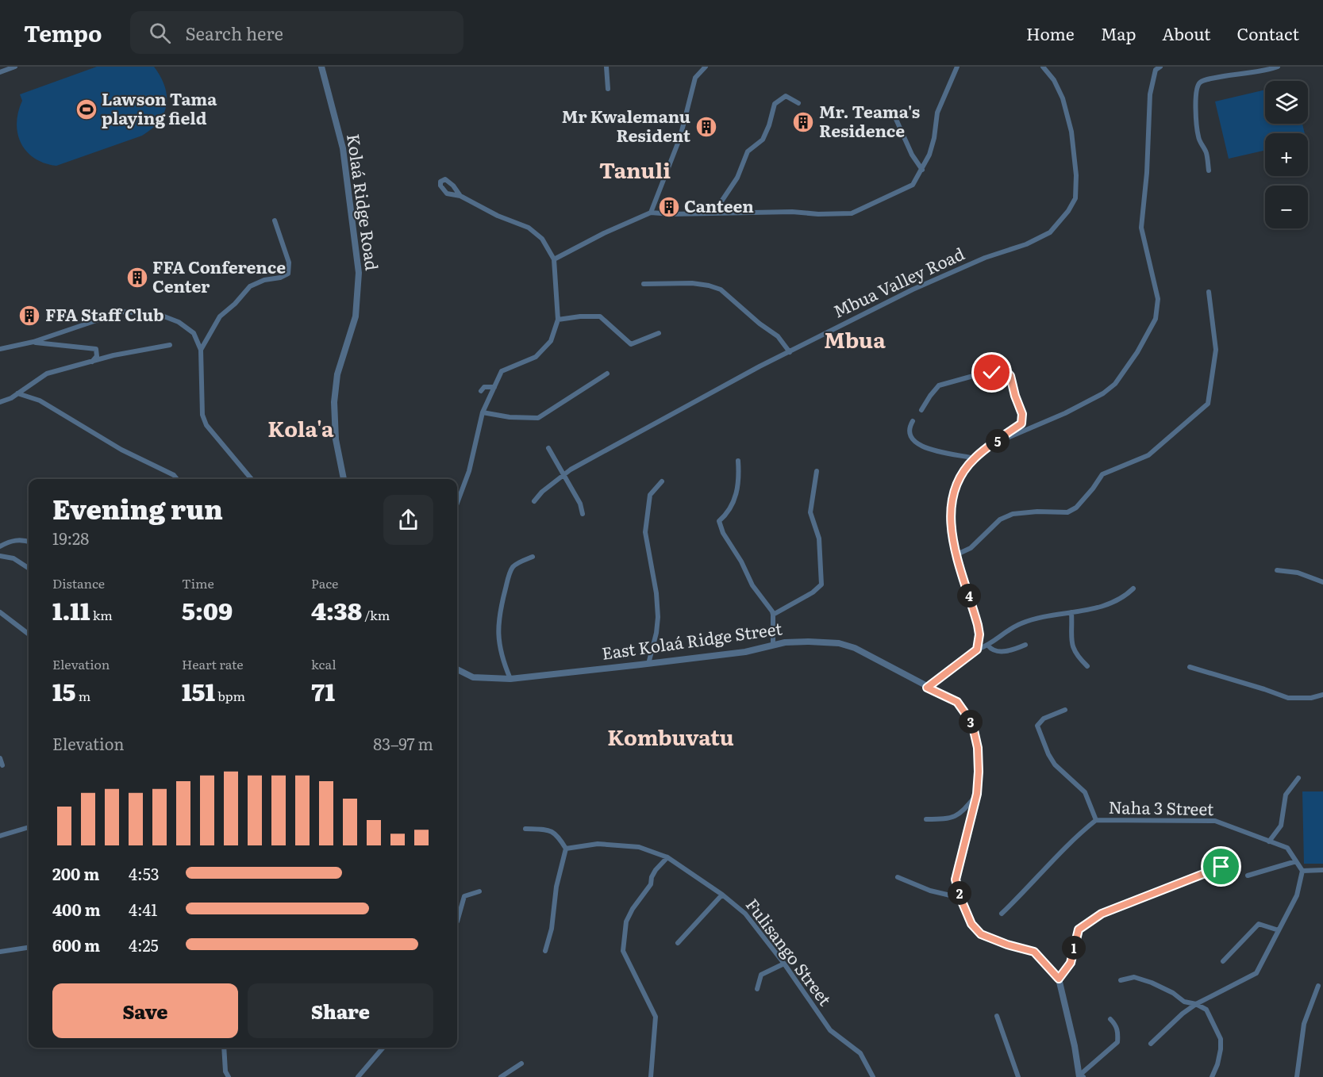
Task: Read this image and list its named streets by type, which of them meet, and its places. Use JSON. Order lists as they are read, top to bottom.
{
  "streets": {
    "street": [
      "Kolaá Ridge Road",
      "Mbua Valley Road",
      "East Kolaá Ridge Street",
      "Naha 3 Street",
      "Fulisango Street"
    ]
  },
  "districts": [
    "Tanuli",
    "Mbua",
    "Kola'a",
    "Kombuvatu"
  ],
  "places": {
    "sports": ["Lawson Tama playing field"],
    "building": [
      "Mr. Teama's Residence",
      "Mr Kwalemanu Resident",
      "Canteen",
      "FFA Conference Center",
      "FFA Staff Club"
    ]
  },
  "page": {
    "header": "Tempo",
    "search": "Search here",
    "nav": [
      "Home",
      "Map",
      "About",
      "Contact"
    ],
    "map_buttons": ["+", "−"],
    "pins": [
      "5",
      "4",
      "3",
      "2",
      "1"
    ],
    "heading": ["Evening run", "19:28"],
    "stats": [
      ["Distance", "1.11 km"],
      ["Time", "5:09"],
      ["Pace", "4:38 /km"],
      ["Elevation", "15 m"],
      ["Heart rate", "151 bpm"],
      ["kcal", "71"]
    ],
    "chart": ["Elevation", "83–97 m"],
    "list": [
      {
        "name": "200 m",
        "note": "4:53"
      },
      {
        "name": "400 m",
        "note": "4:41"
      },
      {
        "name": "600 m",
        "note": "4:25"
      }
    ],
    "buttons": ["Save", "Share"]
  }
}
